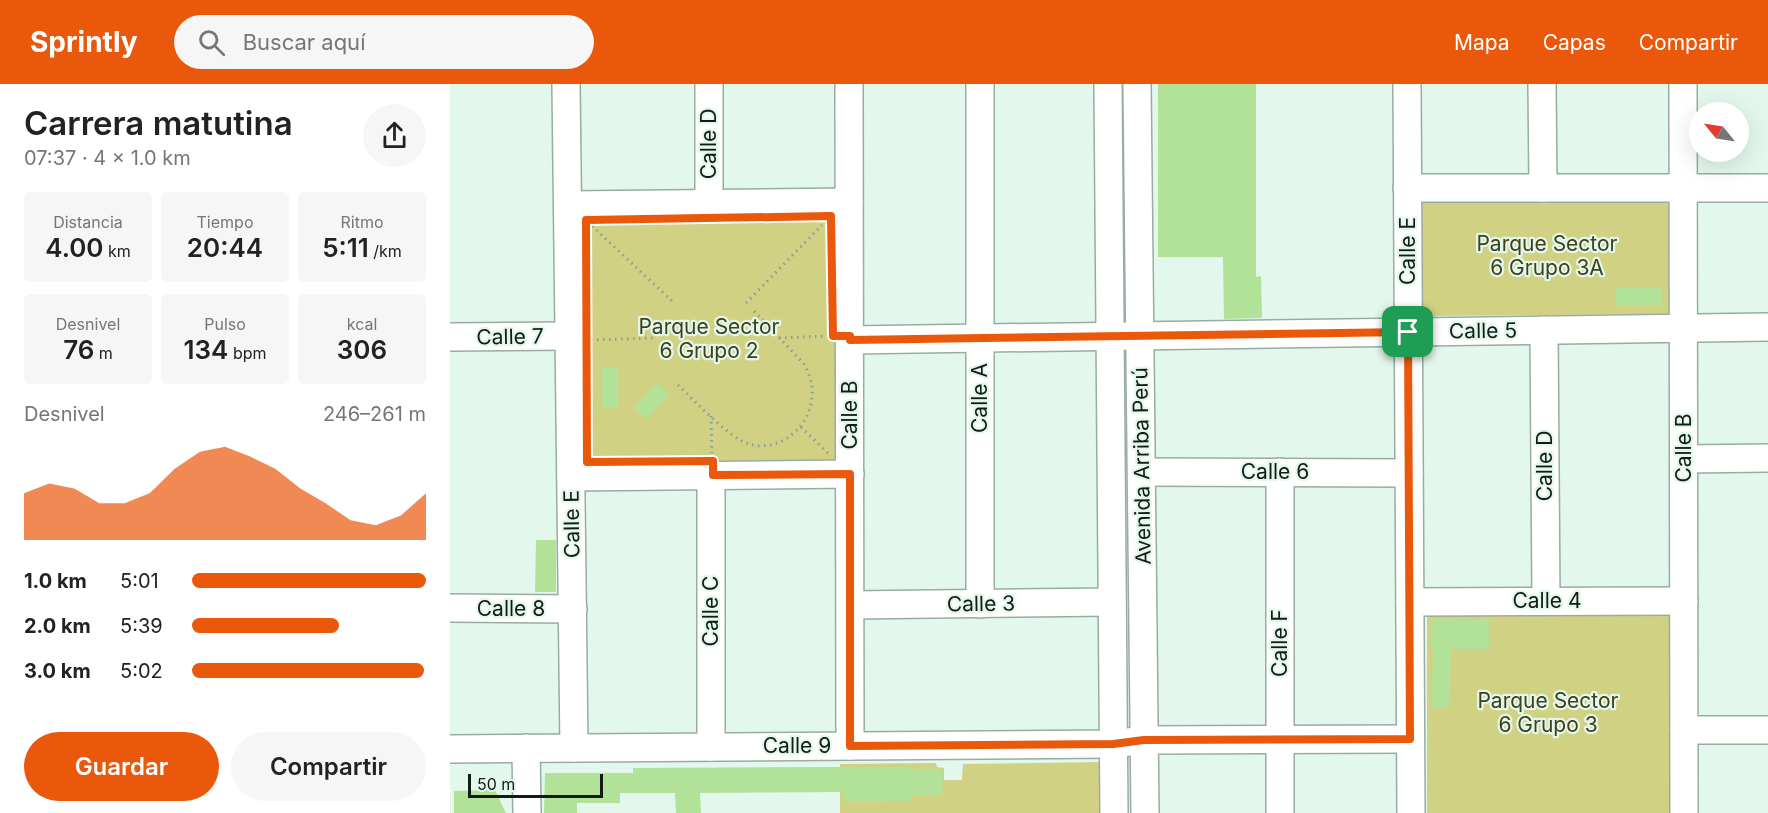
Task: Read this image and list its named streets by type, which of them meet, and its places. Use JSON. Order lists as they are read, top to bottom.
{
  "streets": {
    "street": [
      "Calle D",
      "Calle E",
      "Calle 5",
      "Calle 7",
      "Calle A",
      "Calle B",
      "Avenida Arriba Perú",
      "Calle 6",
      "Calle 4",
      "Calle 3",
      "Calle 8",
      "Calle C",
      "Calle F",
      "Calle 9"
    ]
  },
  "crossings": [
    ["Calle D", "Calle 5"],
    ["Calle D", "Calle 4"],
    ["Calle E", "Calle 5"],
    ["Calle E", "Calle 7"],
    ["Calle E", "Calle 6"],
    ["Calle E", "Calle 4"],
    ["Calle E", "Calle 8"],
    ["Calle E", "Calle 9"],
    ["Calle 5", "Calle A"],
    ["Calle 5", "Calle B"],
    ["Calle 5", "Avenida Arriba Perú"],
    ["Calle A", "Calle 3"],
    ["Calle B", "Calle 4"],
    ["Calle B", "Calle 3"],
    ["Calle B", "Calle 9"],
    ["Avenida Arriba Perú", "Calle 6"],
    ["Avenida Arriba Perú", "Calle 3"],
    ["Avenida Arriba Perú", "Calle 9"],
    ["Calle 6", "Calle F"],
    ["Calle C", "Calle 9"]
  ],
  "parks": ["Parque Sector 6 Grupo 3A", "Parque Sector 6 Grupo 2", "Parque Sector 6 Grupo 3"],
  "scale_bar": "50 m",
  "north": "top left",
  "page": {
    "header": "Sprintly",
    "search": "Buscar aquí",
    "nav": ["Mapa", "Capas", "Compartir"],
    "heading": ["Carrera matutina", "07:37 · 4 × 1.0 km"],
    "stats": [
      ["Distancia", "4.00 km"],
      ["Tiempo", "20:44"],
      ["Ritmo", "5:11 /km"],
      ["Desnivel", "76 m"],
      ["Pulso", "134 bpm"],
      ["kcal", "306"]
    ],
    "chart": ["Desnivel", "246–261 m"],
    "list": [
      {
        "name": "1.0 km",
        "note": "5:01"
      },
      {
        "name": "2.0 km",
        "note": "5:39"
      },
      {
        "name": "3.0 km",
        "note": "5:02"
      }
    ],
    "buttons": ["Guardar", "Compartir"],
    "scale": "50 m"
  }
}
